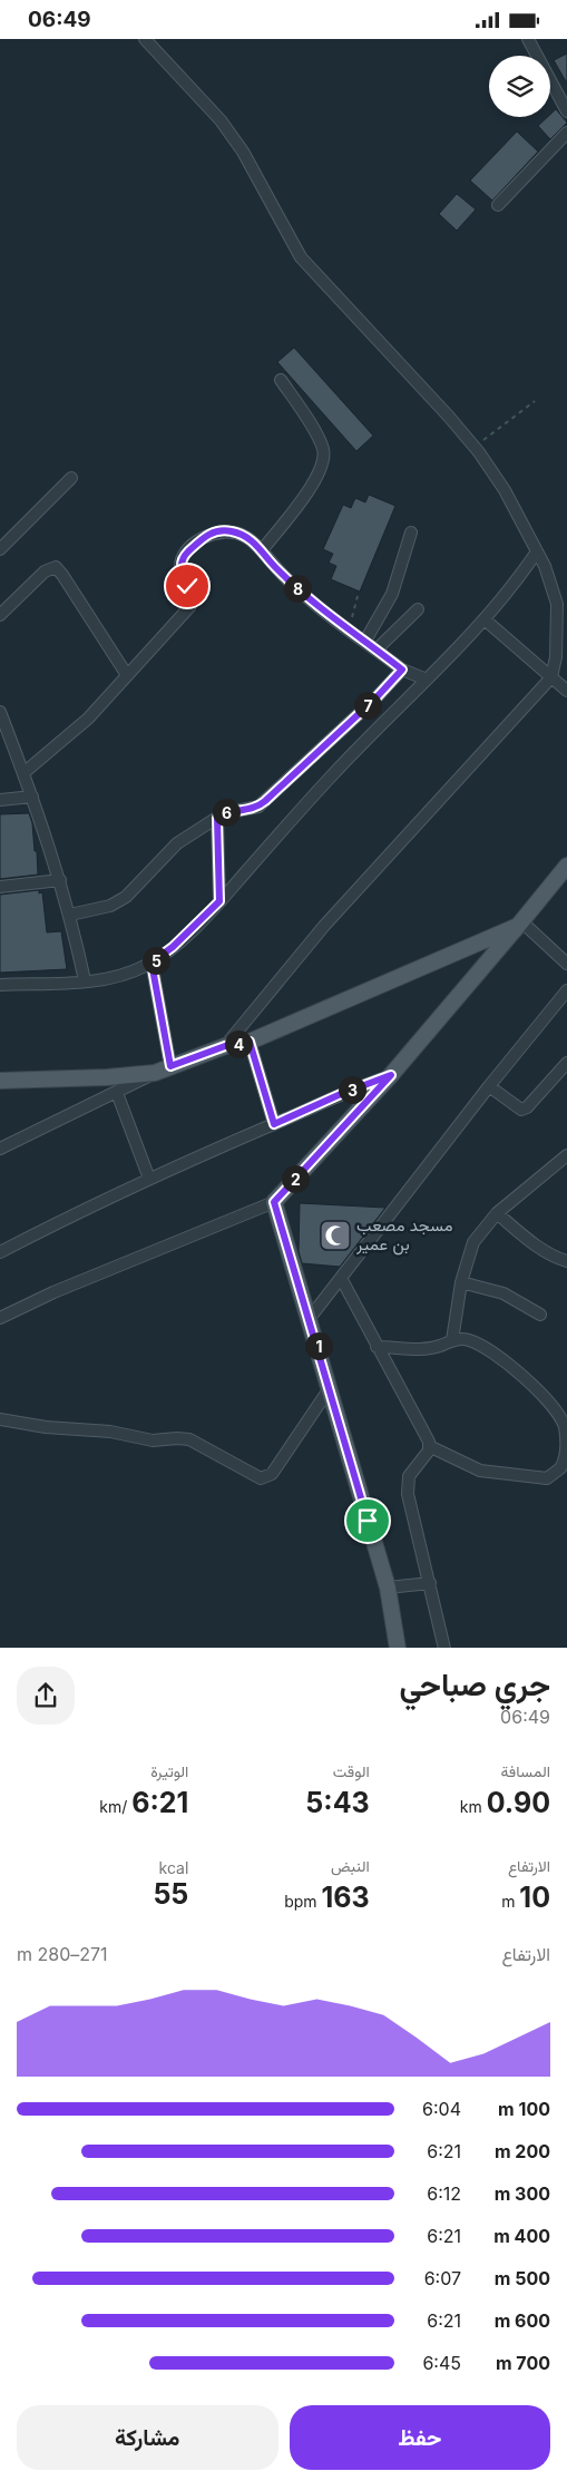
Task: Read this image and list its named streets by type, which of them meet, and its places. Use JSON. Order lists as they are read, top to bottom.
{
  "places": {
    "mosque": ["مسجد مصعب بن عمير"]
  },
  "page": {
    "status": "06:49",
    "pins": [
      "8",
      "7",
      "6",
      "5",
      "4",
      "3",
      "2",
      "1"
    ],
    "heading": ["جري صباحي", "06:49"],
    "stats": [
      ["المسافة", "0.90 km"],
      ["الوقت", "5:43"],
      ["الوتيرة", "6:21 /km"],
      ["الارتفاع", "10 m"],
      ["النبض", "163 bpm"],
      ["kcal", "55"]
    ],
    "chart": ["الارتفاع", "271–280 m"],
    "list": [
      {
        "name": "100 m",
        "note": "6:04"
      },
      {
        "name": "200 m",
        "note": "6:21"
      },
      {
        "name": "300 m",
        "note": "6:12"
      },
      {
        "name": "400 m",
        "note": "6:21"
      },
      {
        "name": "500 m",
        "note": "6:07"
      },
      {
        "name": "600 m",
        "note": "6:21"
      },
      {
        "name": "700 m",
        "note": "6:45"
      }
    ],
    "buttons": ["حفظ", "مشاركة"]
  }
}
